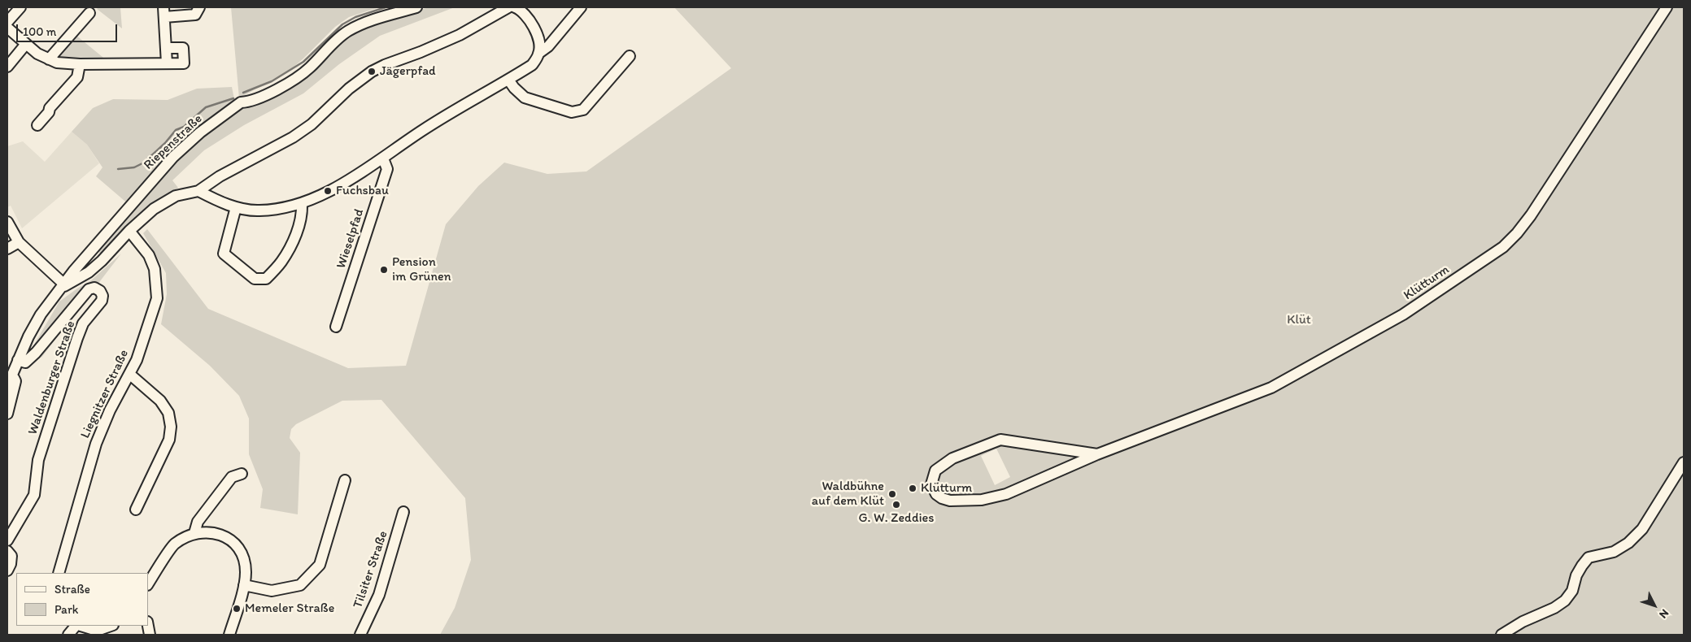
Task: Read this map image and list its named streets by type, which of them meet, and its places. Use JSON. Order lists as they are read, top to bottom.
{
  "streets": {
    "street": [
      "Riepenstraße",
      "Wieselpfad",
      "Klütturm",
      "Waldenburger Straße",
      "Liegnitzer Straße",
      "Tilsiter Straße"
    ]
  },
  "crossings": [
    ["Riepenstraße", "Waldenburger Straße"]
  ],
  "parks": ["Klüt"],
  "places": [
    "Jägerpfad",
    "Fuchsbau",
    "Pension im Grünen",
    "Klütturm",
    "Waldbühne auf dem Klüt",
    "G. W. Zeddies",
    "Memeler Straße"
  ],
  "legend": ["Straße", "Park"],
  "scale_bar": "100 m",
  "north": "bottom right"
}
